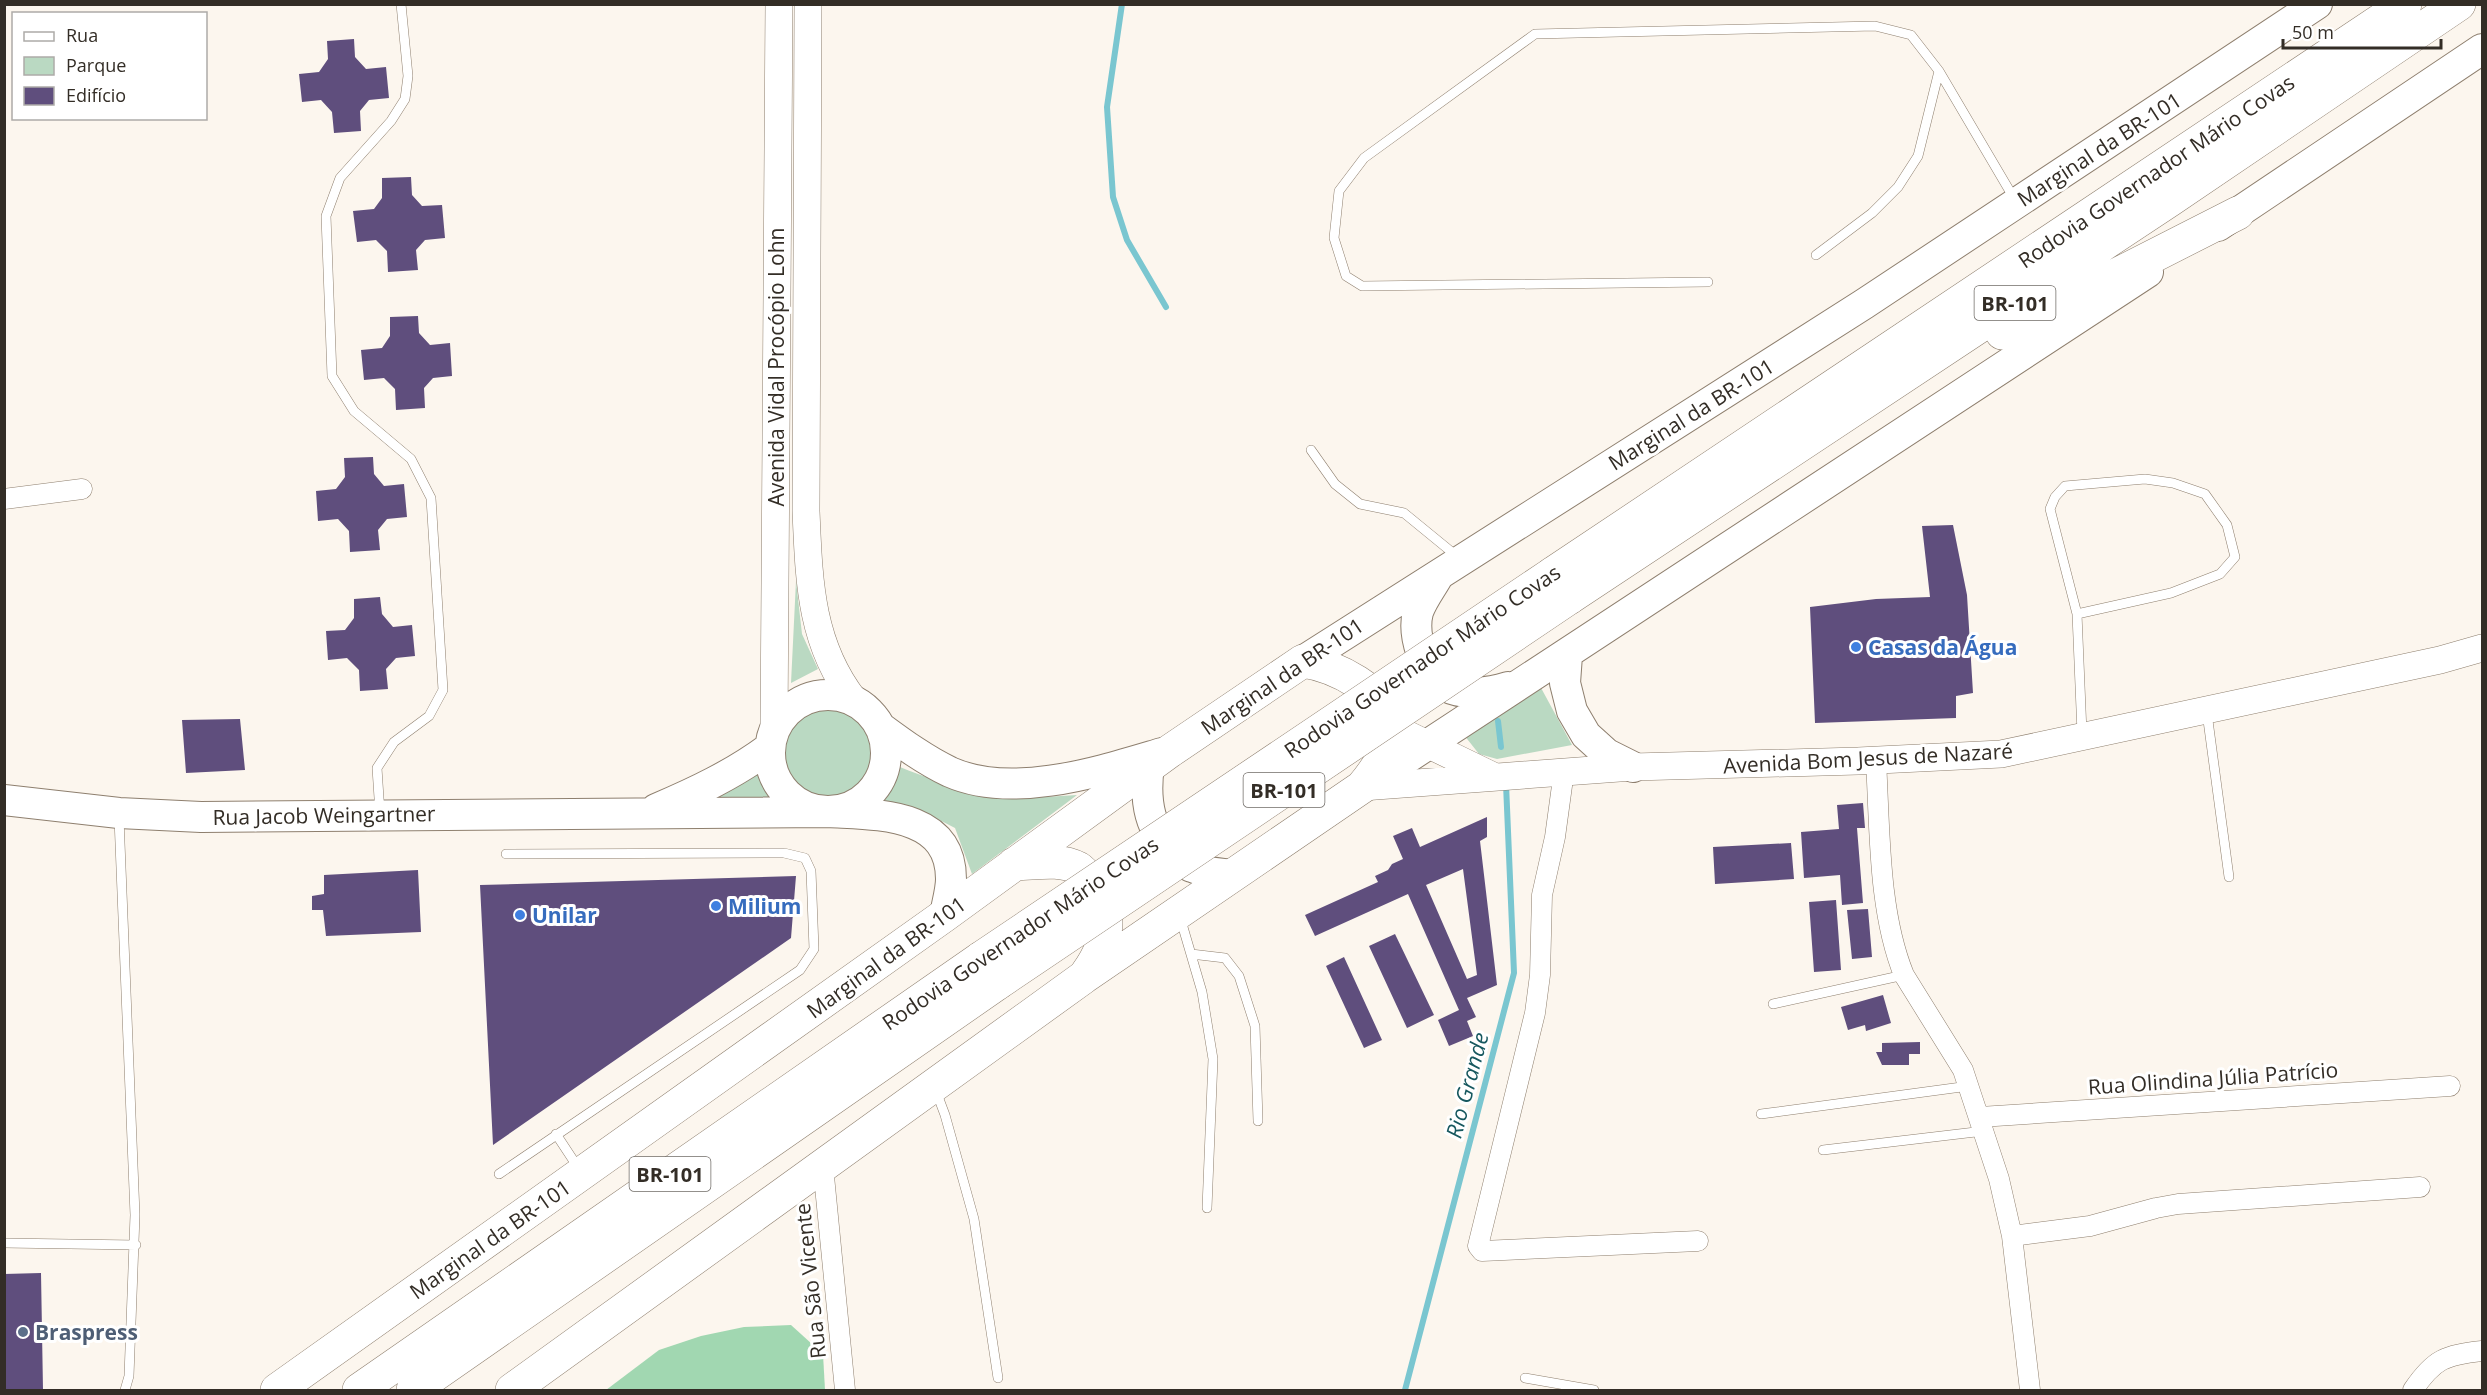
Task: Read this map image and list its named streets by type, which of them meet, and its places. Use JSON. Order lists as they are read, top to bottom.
{
  "streets": {
    "highway": ["Marginal da BR-101", "Rodovia Governador Mário Covas", "BR-101"],
    "main road": ["Rua Jacob Weingartner"],
    "street": [
      "Avenida Vidal Procópio Lohn",
      "Avenida Bom Jesus de Nazaré",
      "Rua Olindina Júlia Patrício",
      "Rua São Vicente"
    ]
  },
  "crossings": [
    ["Marginal da BR-101", "Rua Jacob Weingartner"],
    ["Avenida Vidal Procópio Lohn", "Rua Jacob Weingartner"]
  ],
  "water": ["Rio Grande"],
  "places": [
    "Casas da Água",
    "Milium",
    "Unilar",
    "Braspress"
  ],
  "legend": ["Rua", "Parque", "Edifício"],
  "scale_bar": "50 m"
}
